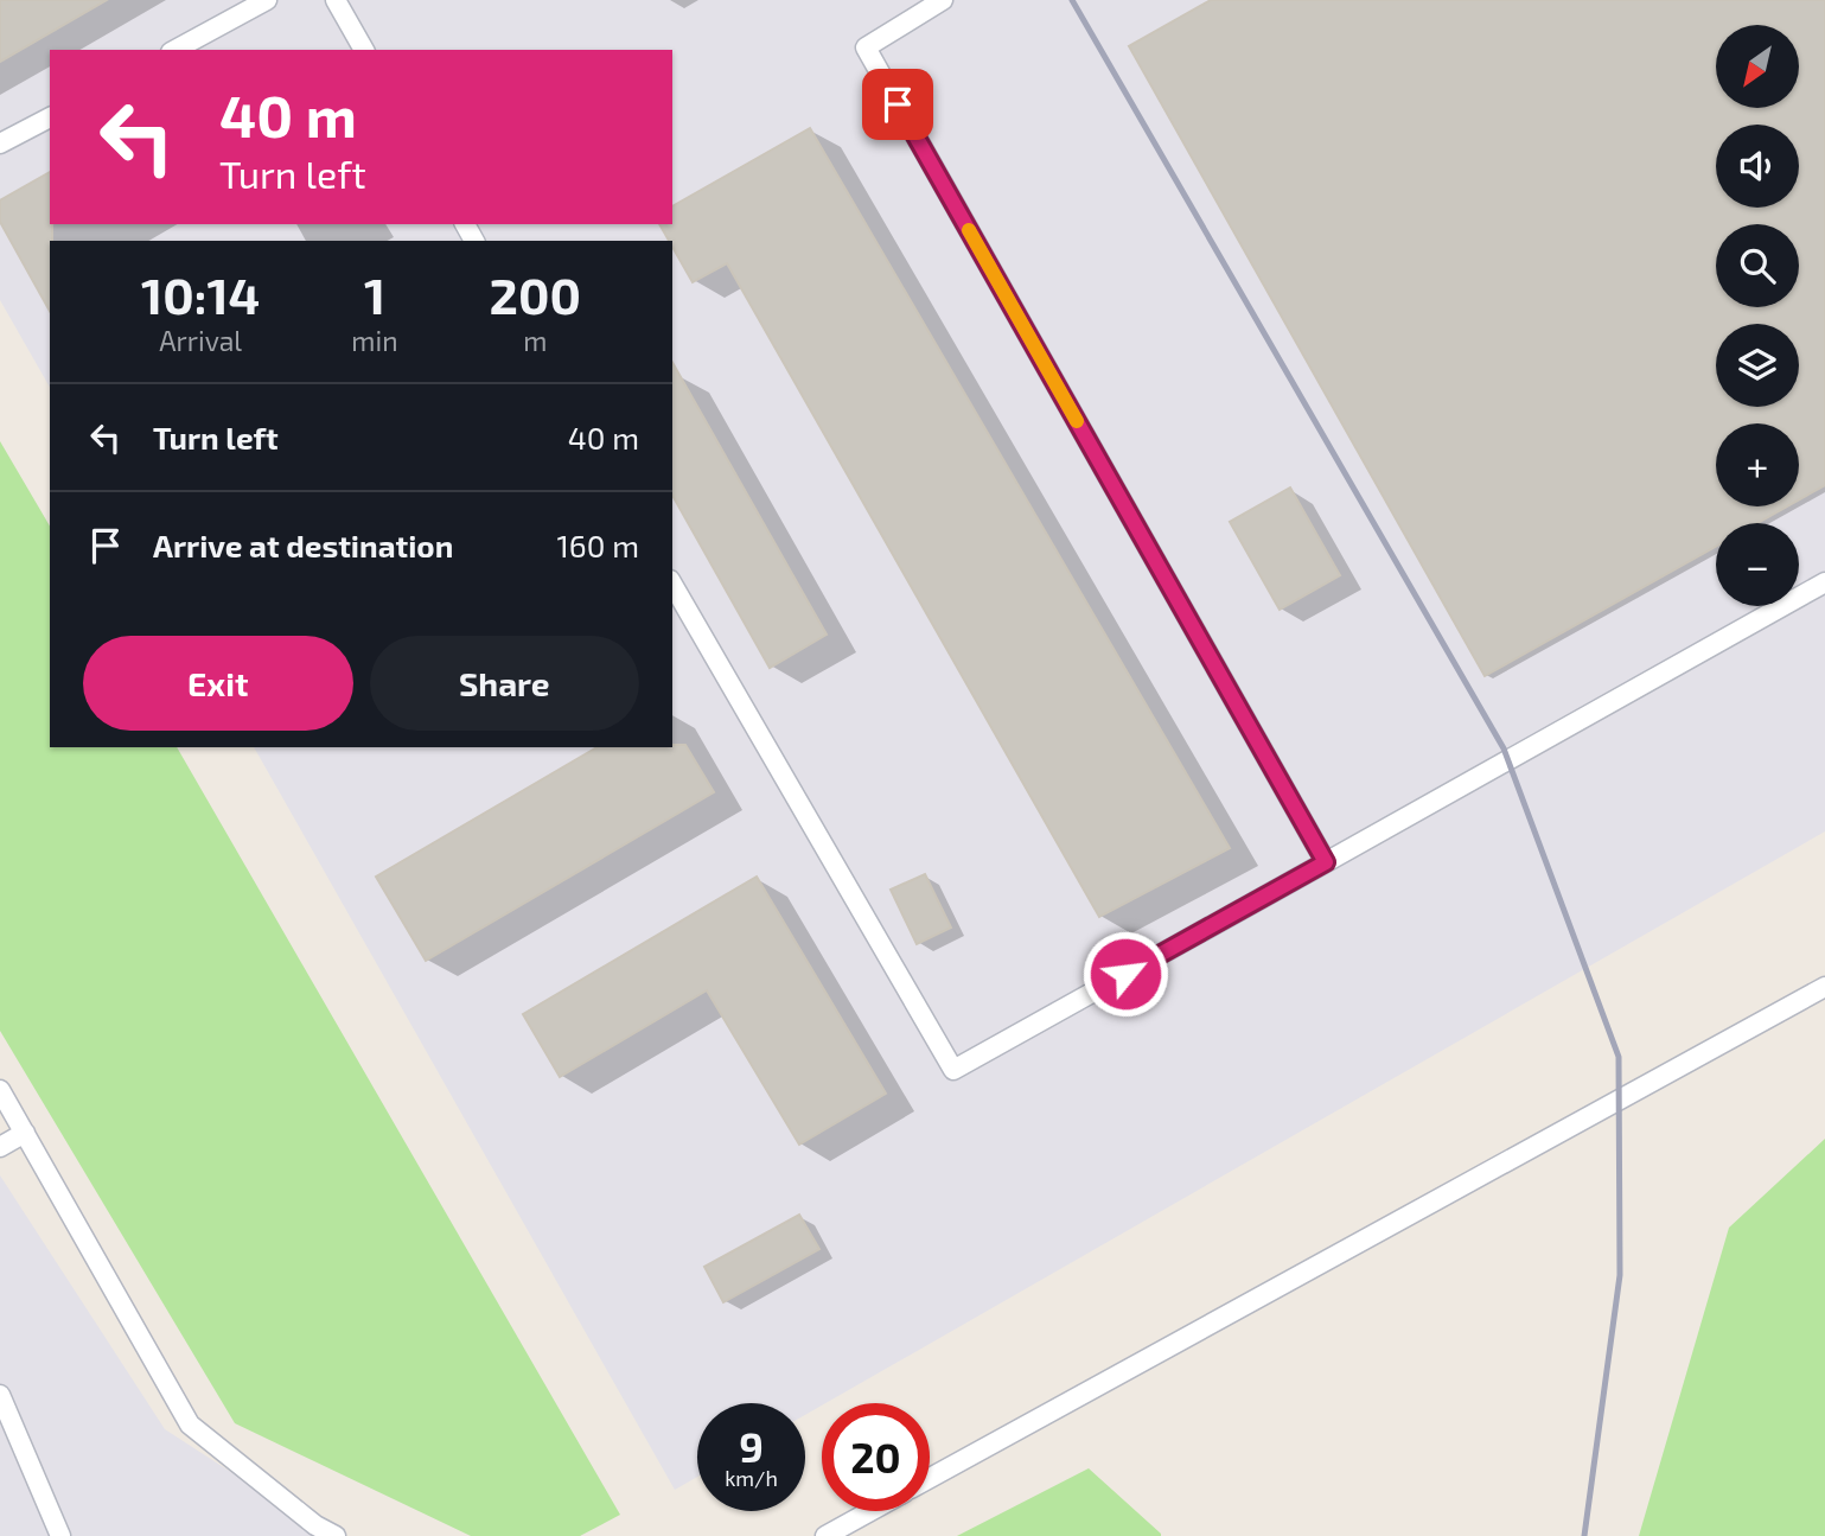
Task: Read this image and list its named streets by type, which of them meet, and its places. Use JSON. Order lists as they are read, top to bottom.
{
  "north": "bottom left",
  "page": {
    "map_buttons": ["+", "−"],
    "turn": ["40 m", "Turn left"],
    "eta": [
      "10:14",
      "Arrival",
      "1",
      "min",
      "200",
      "m"
    ],
    "list": [
      {
        "name": "Turn left",
        "value": "40 m"
      },
      {
        "name": "Arrive at destination",
        "value": "160 m"
      }
    ],
    "buttons": ["Exit", "Share"],
    "speed": "9 km/h",
    "limit": "20"
  }
}
